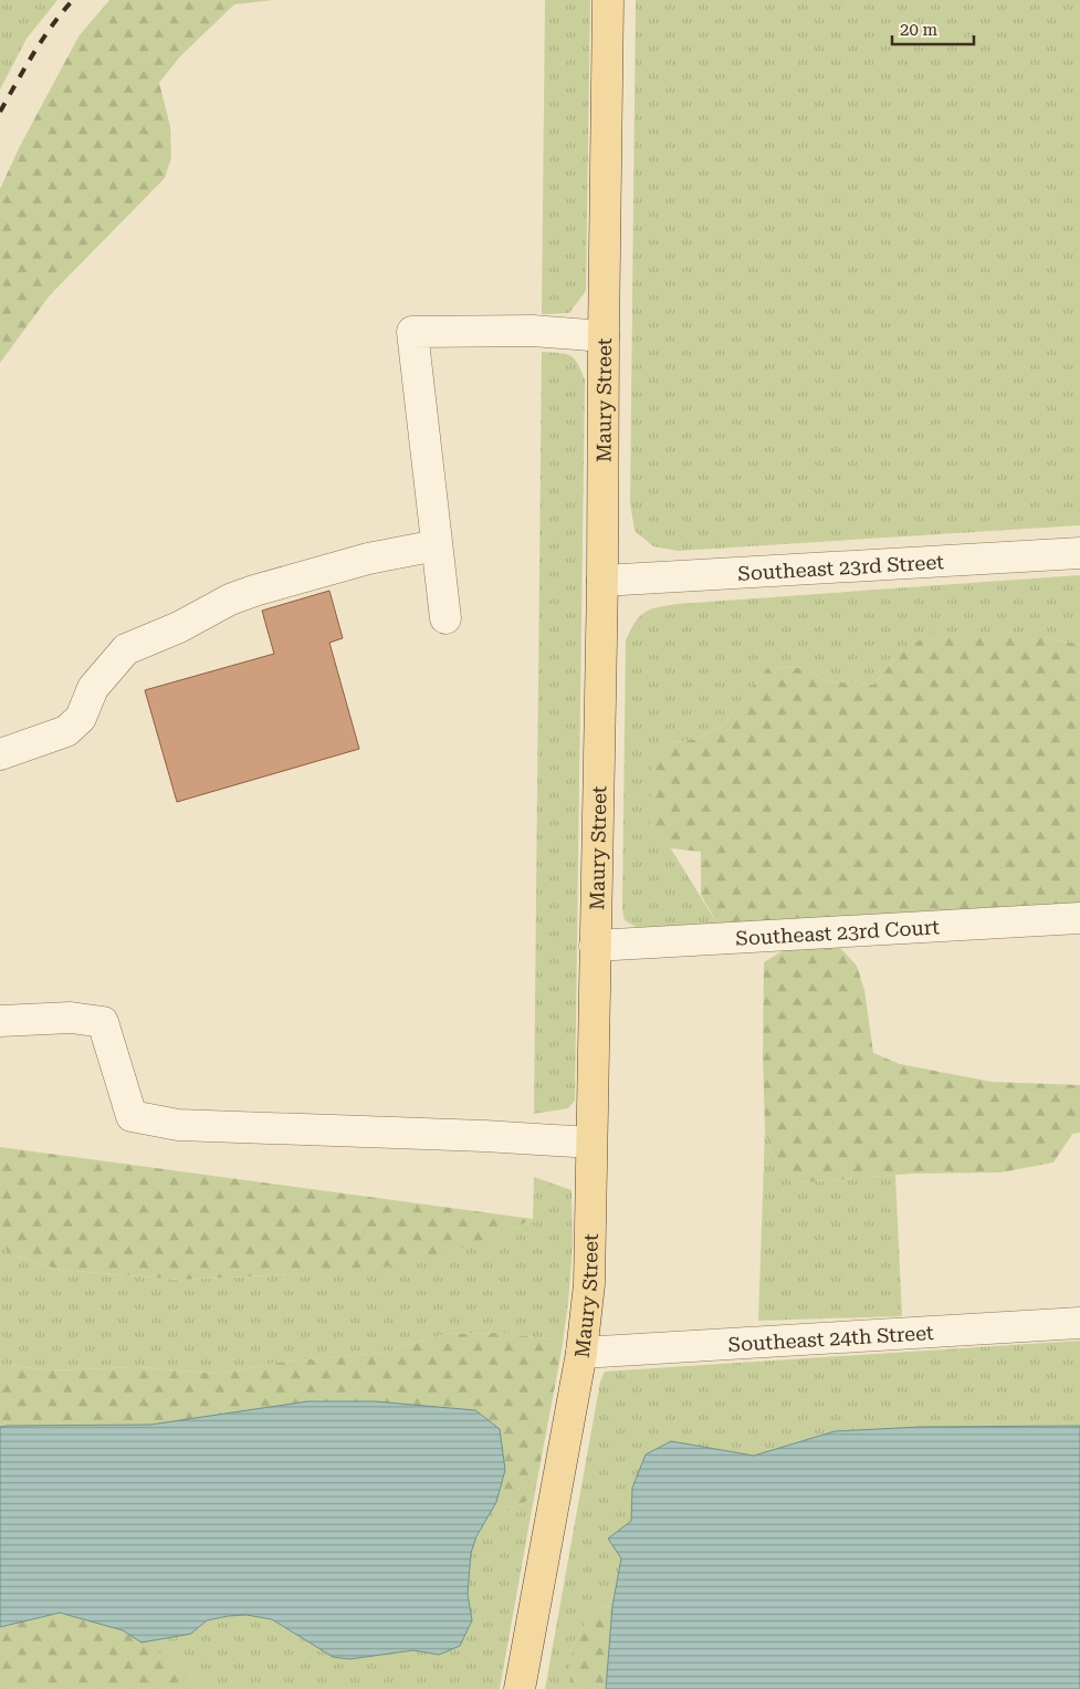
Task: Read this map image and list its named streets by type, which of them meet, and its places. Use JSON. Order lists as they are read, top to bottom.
{
  "streets": {
    "main road": ["Maury Street"],
    "street": ["Southeast 23rd Street", "Southeast 23rd Court", "Southeast 24th Street"]
  },
  "crossings": [
    ["Maury Street", "Southeast 23rd Street"],
    ["Maury Street", "Southeast 23rd Court"],
    ["Maury Street", "Southeast 24th Street"]
  ],
  "scale_bar": "20 m"
}
